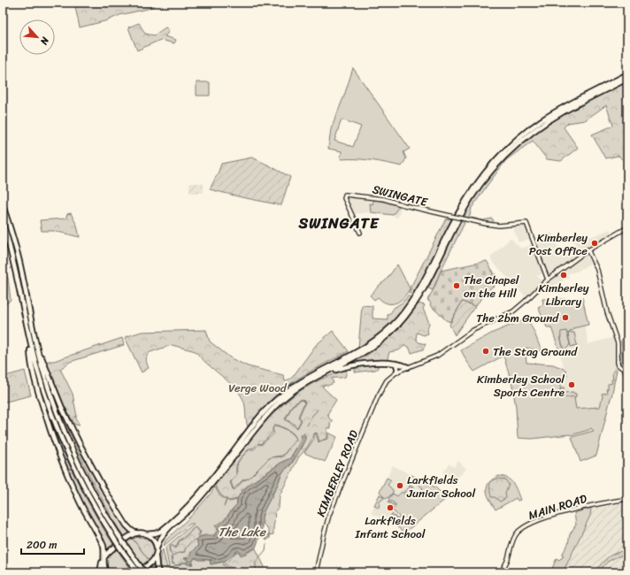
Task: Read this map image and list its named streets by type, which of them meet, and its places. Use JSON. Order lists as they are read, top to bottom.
{
  "streets": {
    "street": ["SWINGATE", "KIMBERLEY ROAD", "MAIN ROAD"]
  },
  "districts": ["SWINGATE"],
  "water": ["The Lake"],
  "parks": ["Verge Wood"],
  "places": [
    "Kimberley Post Office",
    "Kimberley Library",
    "The Chapel on the Hill",
    "The 2bm Ground",
    "The Stag Ground",
    "Kimberley School Sports Centre",
    "Larkfields Junior School",
    "Larkfields Infant School"
  ],
  "scale_bar": "200 m",
  "north": "bottom right"
}
